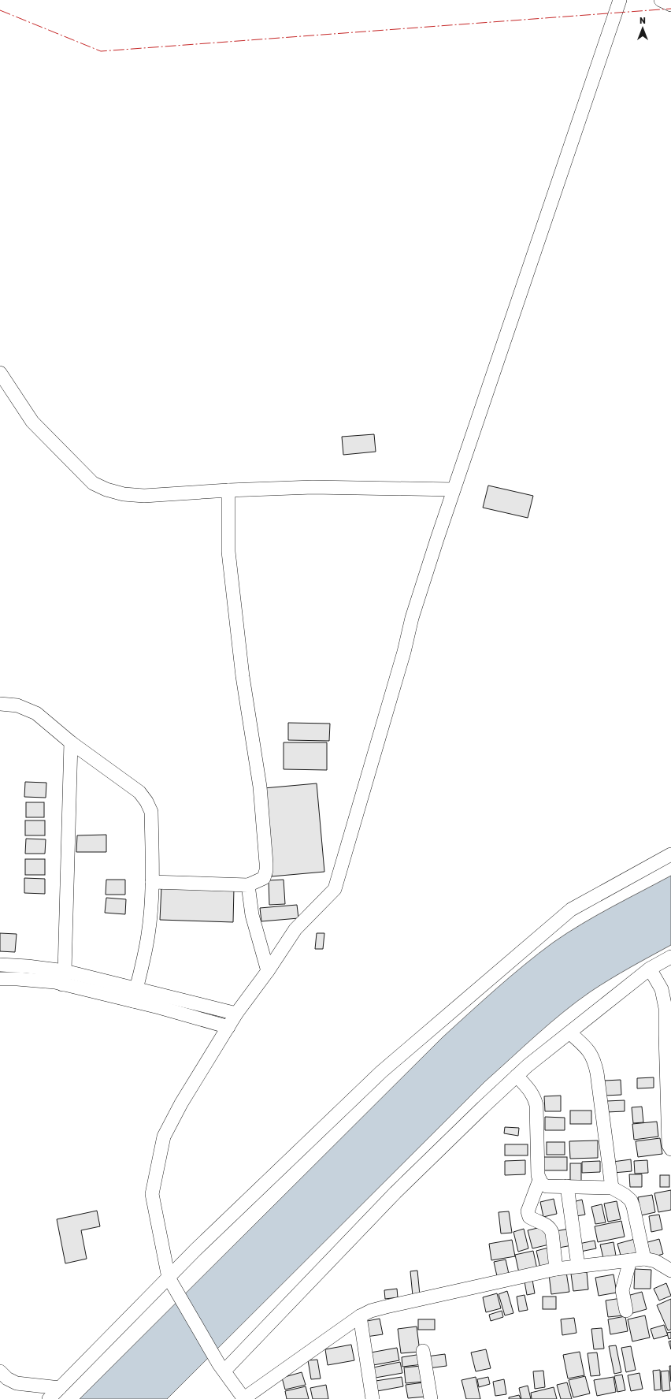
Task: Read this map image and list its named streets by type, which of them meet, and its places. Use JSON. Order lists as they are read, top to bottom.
{
  "north": "top"
}
